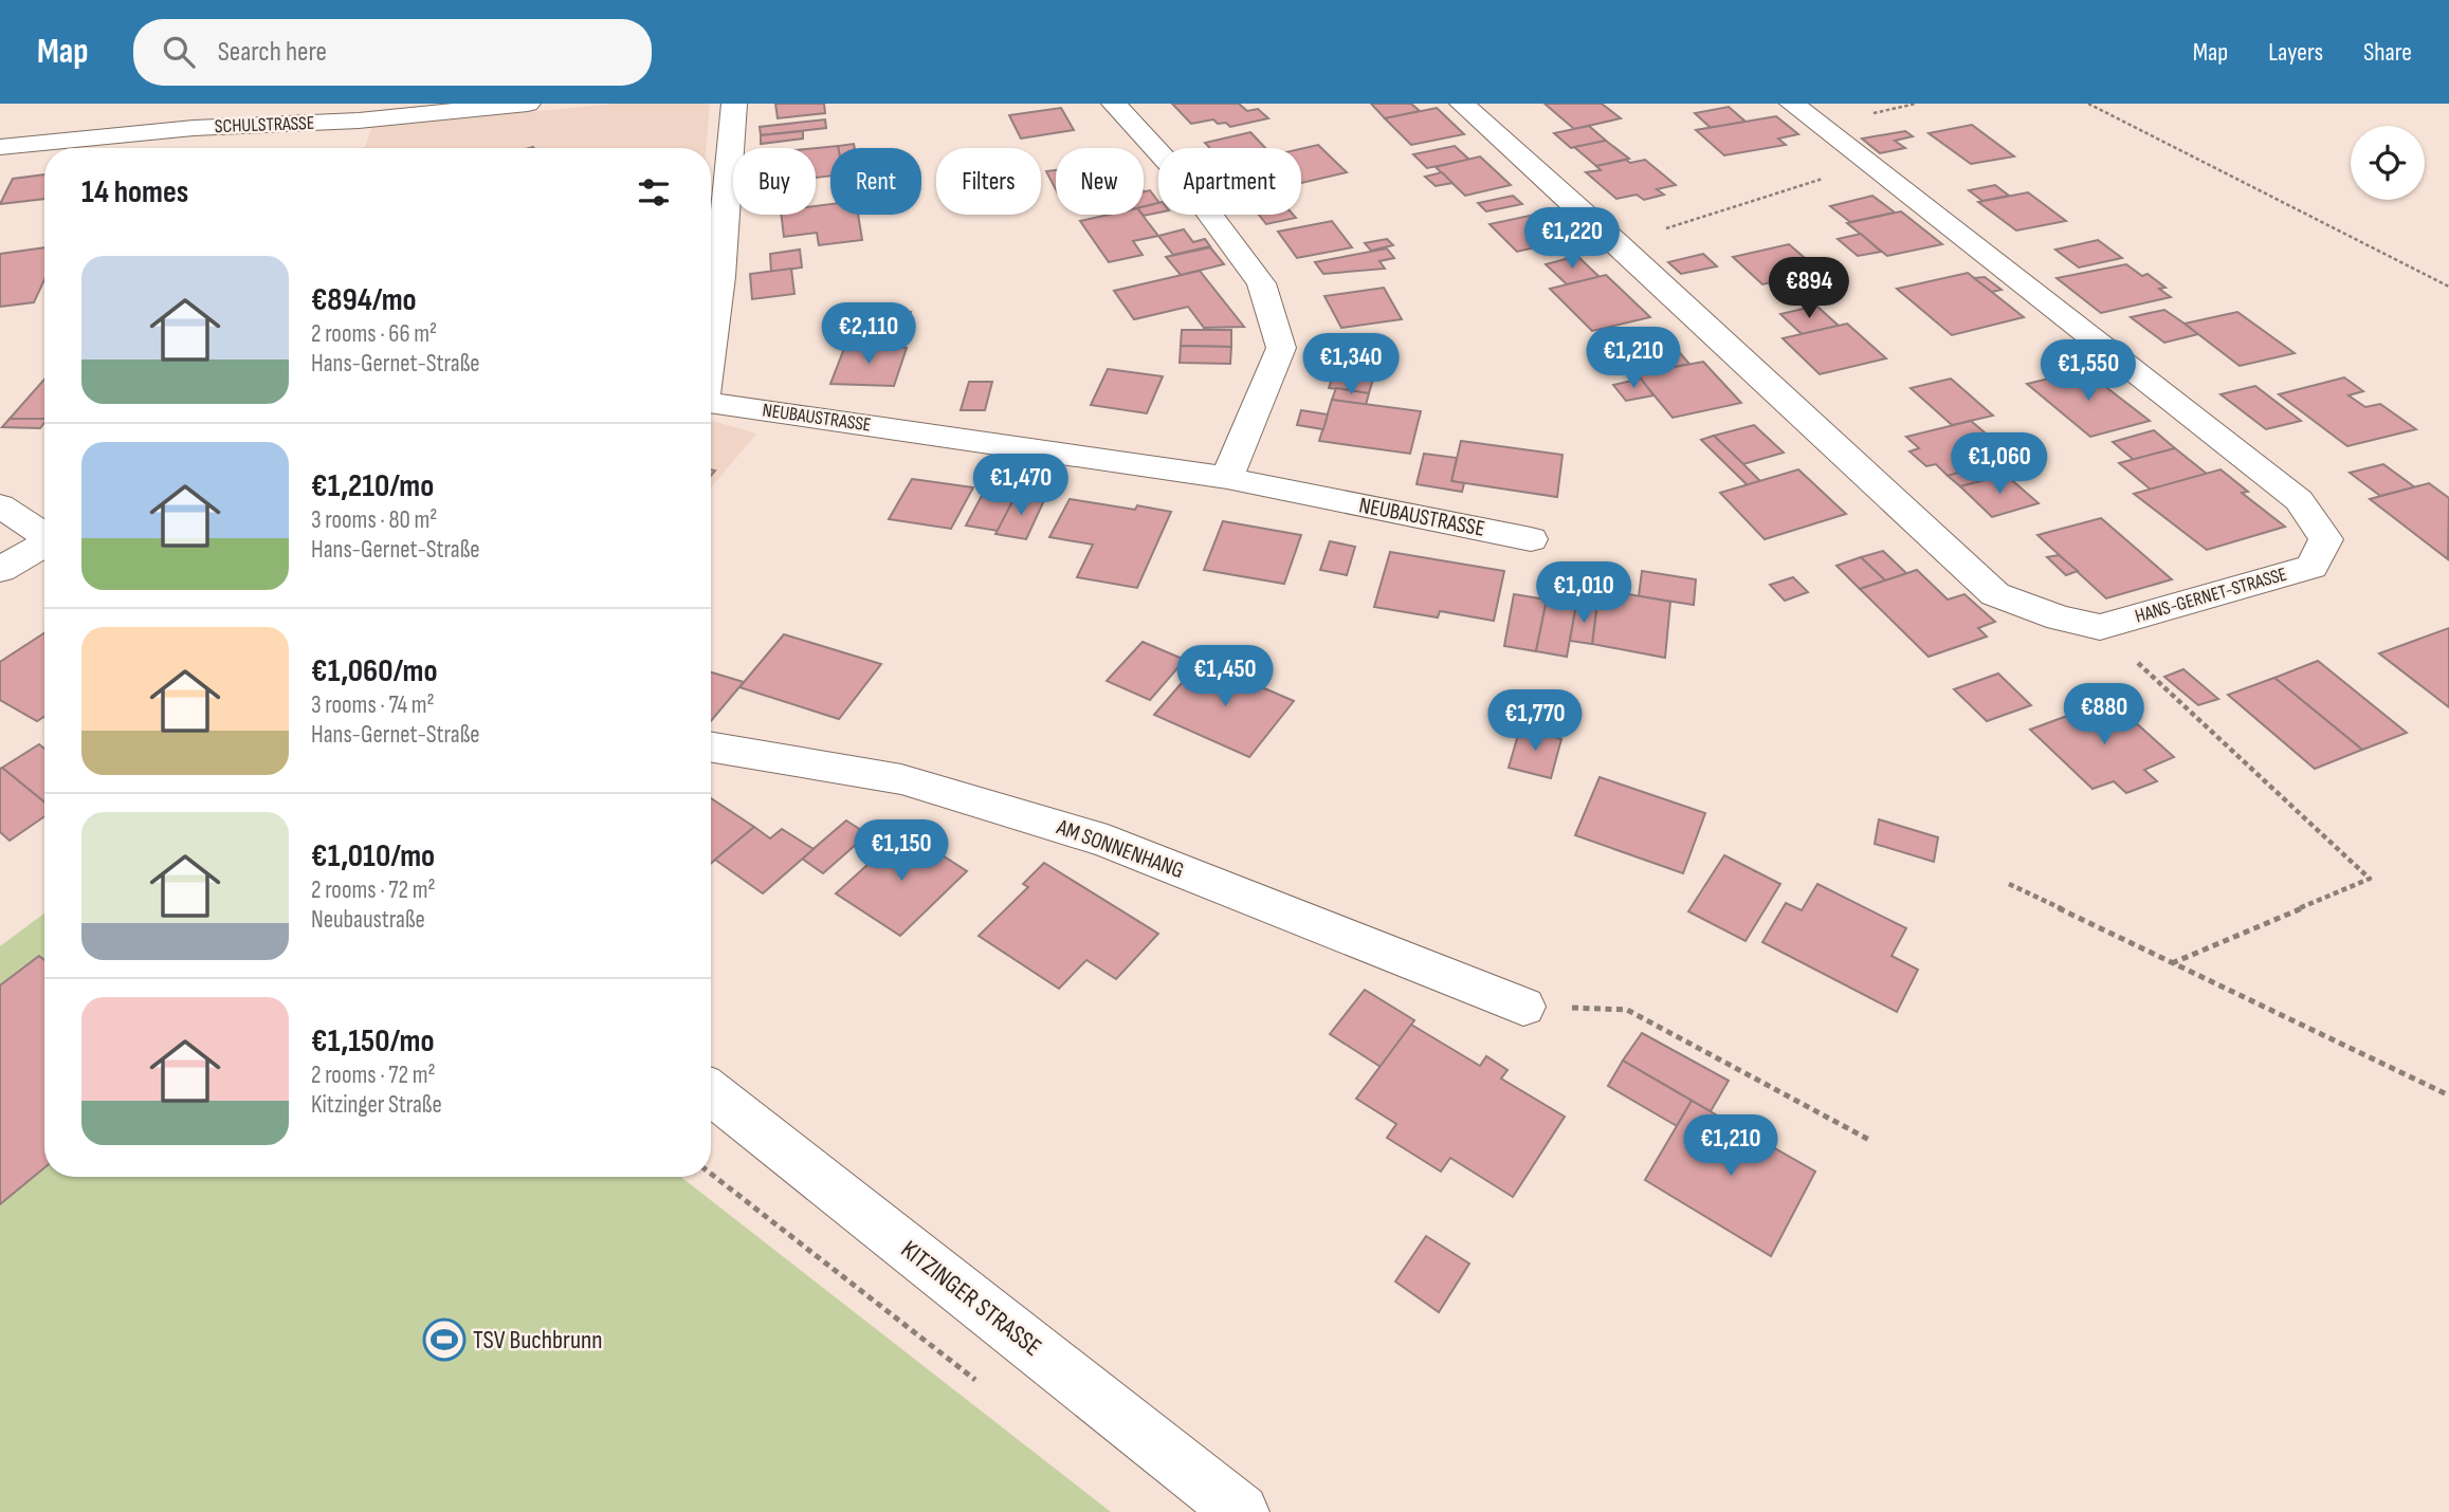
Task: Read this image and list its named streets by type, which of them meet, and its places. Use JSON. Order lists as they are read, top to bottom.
{
  "streets": {
    "street": [
      "SCHULSTRASSE",
      "NEUBAUSTRASSE",
      "HANS-GERNET-STRASSE",
      "AM SONNENHANG",
      "KITZINGER STRASSE"
    ]
  },
  "places": {
    "sports": ["TSV Buchbrunn"]
  },
  "page": {
    "header": "Map",
    "search": "Search here",
    "nav": ["Map", "Layers", "Share"],
    "chip": [
      "Buy",
      "Rent",
      "Filters",
      "New",
      "Apartment"
    ],
    "heading": "14 homes",
    "price": [
      "€1,220",
      "€894",
      "€2,110",
      "€1,210",
      "€1,340",
      "€1,550",
      "€1,060",
      "€1,470",
      "€1,010",
      "€1,450",
      "€880",
      "€1,770",
      "€1,150",
      "€1,210"
    ],
    "list": [
      {
        "name": "€894/mo",
        "note": "2 rooms · 66 m² · Hans-Gernet-Straße"
      },
      {
        "name": "€1,210/mo",
        "note": "3 rooms · 80 m² · Hans-Gernet-Straße"
      },
      {
        "name": "€1,060/mo",
        "note": "3 rooms · 74 m² · Hans-Gernet-Straße"
      },
      {
        "name": "€1,010/mo",
        "note": "2 rooms · 72 m² · Neubaustraße"
      },
      {
        "name": "€1,150/mo",
        "note": "2 rooms · 72 m² · Kitzinger Straße"
      }
    ]
  }
}
